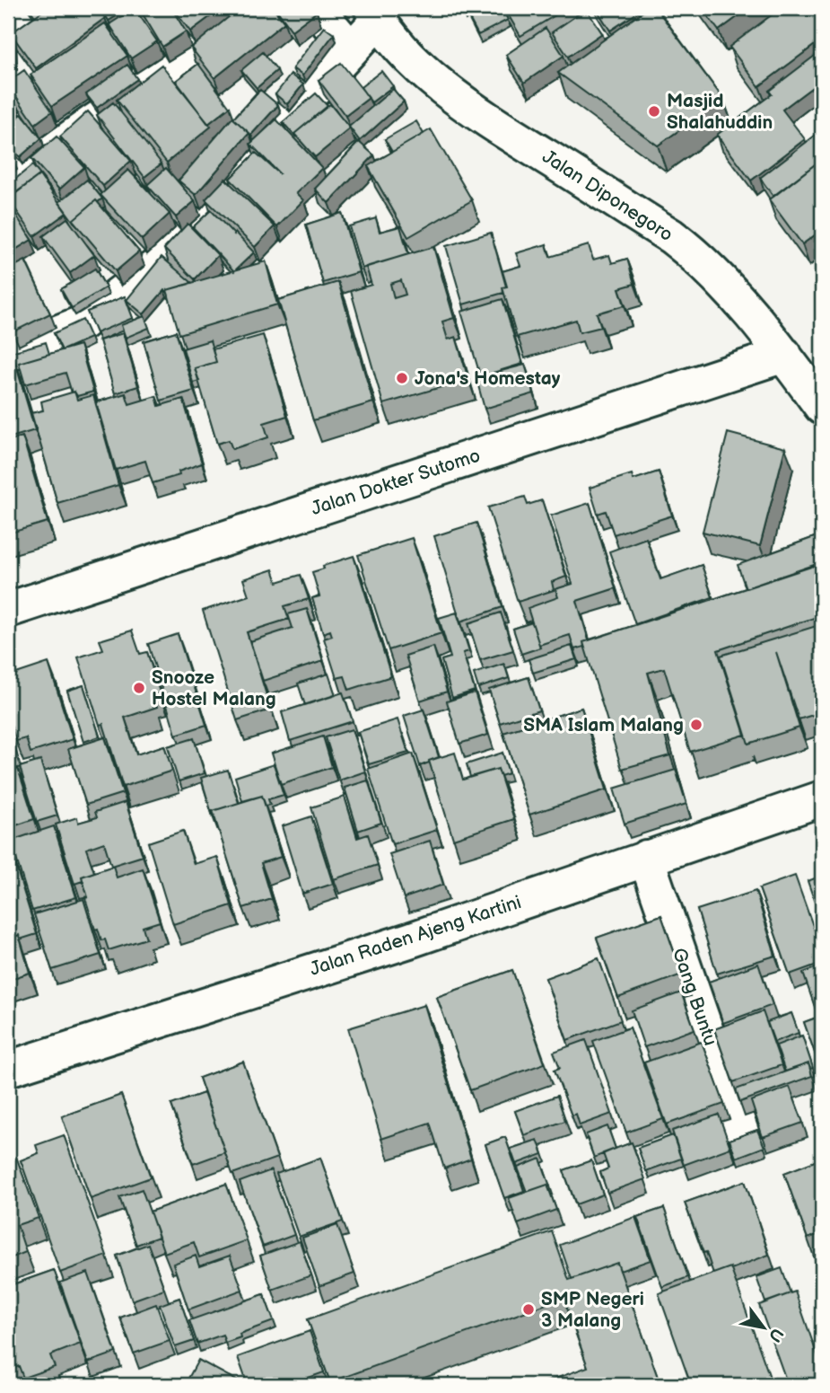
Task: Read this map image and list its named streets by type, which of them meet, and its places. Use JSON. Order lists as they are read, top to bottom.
{
  "streets": {
    "street": [
      "Jalan Diponegoro",
      "Jalan Dokter Sutomo",
      "Jalan Raden Ajeng Kartini",
      "Gang Buntu"
    ]
  },
  "crossings": [
    ["Jalan Diponegoro", "Jalan Dokter Sutomo"],
    ["Jalan Raden Ajeng Kartini", "Gang Buntu"]
  ],
  "places": [
    "Masjid Shalahuddin",
    "Jona's Homestay",
    "Snooze Hostel Malang",
    "SMA Islam Malang",
    "SMP Negeri 3 Malang"
  ],
  "north": "bottom right"
}
